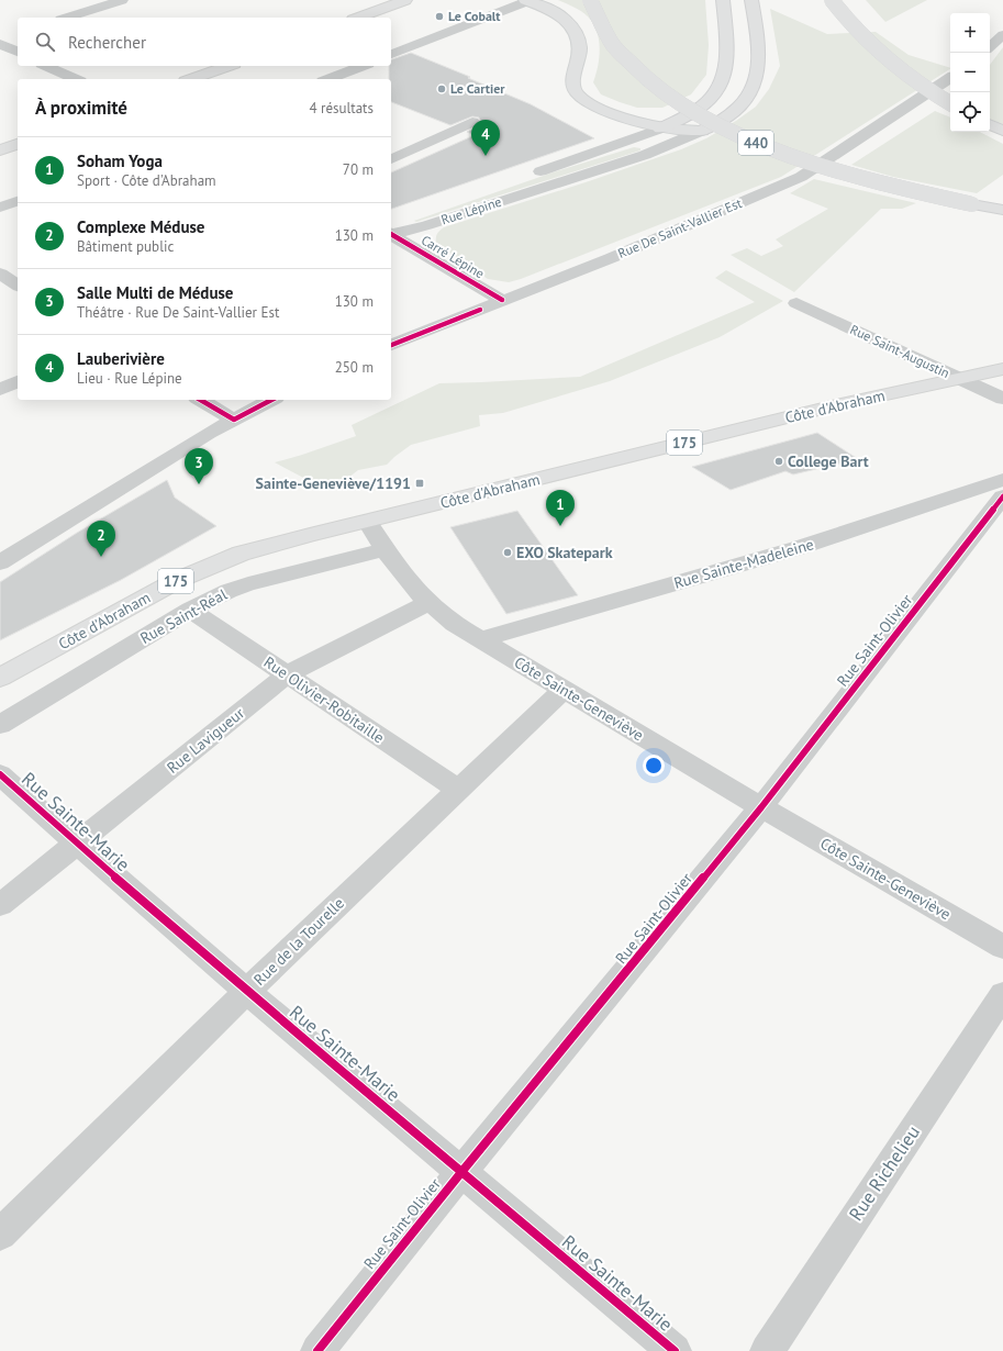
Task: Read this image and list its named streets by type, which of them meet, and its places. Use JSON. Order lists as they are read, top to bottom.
{
  "streets": {
    "main road": ["440", "Côte d'Abraham", "175"],
    "street": [
      "Rue Lépine",
      "Rue De Saint-Vallier Est",
      "Carré Lépine",
      "Rue Saint-Augustin",
      "Rue Sainte-Madeleine",
      "Rue Saint-Réal",
      "Rue Saint-Olivier",
      "Côte Sainte-Geneviève",
      "Rue Olivier-Robitaille",
      "Rue Lavigueur",
      "Rue Sainte-Marie",
      "Rue de la Tourelle",
      "Rue Richelieu"
    ]
  },
  "crossings": [
    ["Rue De Saint-Vallier Est", "Carré Lépine"],
    ["Rue Saint-Augustin", "Côte d'Abraham"],
    ["Côte d'Abraham", "Côte Sainte-Geneviève"],
    ["Rue Sainte-Madeleine", "Côte Sainte-Geneviève"],
    ["Rue Saint-Réal", "Côte Sainte-Geneviève"],
    ["Rue Saint-Réal", "Rue Olivier-Robitaille"],
    ["Rue Saint-Olivier", "Côte Sainte-Geneviève"],
    ["Rue Saint-Olivier", "Rue Sainte-Marie"],
    ["Côte Sainte-Geneviève", "Rue Lavigueur"],
    ["Côte Sainte-Geneviève", "Rue de la Tourelle"],
    ["Rue Olivier-Robitaille", "Rue Lavigueur"],
    ["Rue Olivier-Robitaille", "Rue de la Tourelle"],
    ["Rue Lavigueur", "Rue Sainte-Marie"],
    ["Rue Sainte-Marie", "Rue de la Tourelle"]
  ],
  "places": {
    "other": [
      "Le Cobalt",
      "Le Cartier",
      "College Bart",
      "EXO Skatepark"
    ],
    "transit": ["Sainte-Geneviève/1191"]
  },
  "page": {
    "map_buttons": ["+", "−"],
    "search": "Rechercher",
    "heading": ["À proximité", "4 résultats"],
    "pins": [
      "4",
      "3",
      "1",
      "2"
    ],
    "list": [
      {
        "mark": "1",
        "name": "Soham Yoga",
        "note": "Sport · Côte d'Abraham",
        "value": "70 m"
      },
      {
        "mark": "2",
        "name": "Complexe Méduse",
        "note": "Bâtiment public",
        "value": "130 m"
      },
      {
        "mark": "3",
        "name": "Salle Multi de Méduse",
        "note": "Théâtre · Rue De Saint-Vallier Est",
        "value": "130 m"
      },
      {
        "mark": "4",
        "name": "Lauberivière",
        "note": "Lieu · Rue Lépine",
        "value": "250 m"
      }
    ]
  }
}
